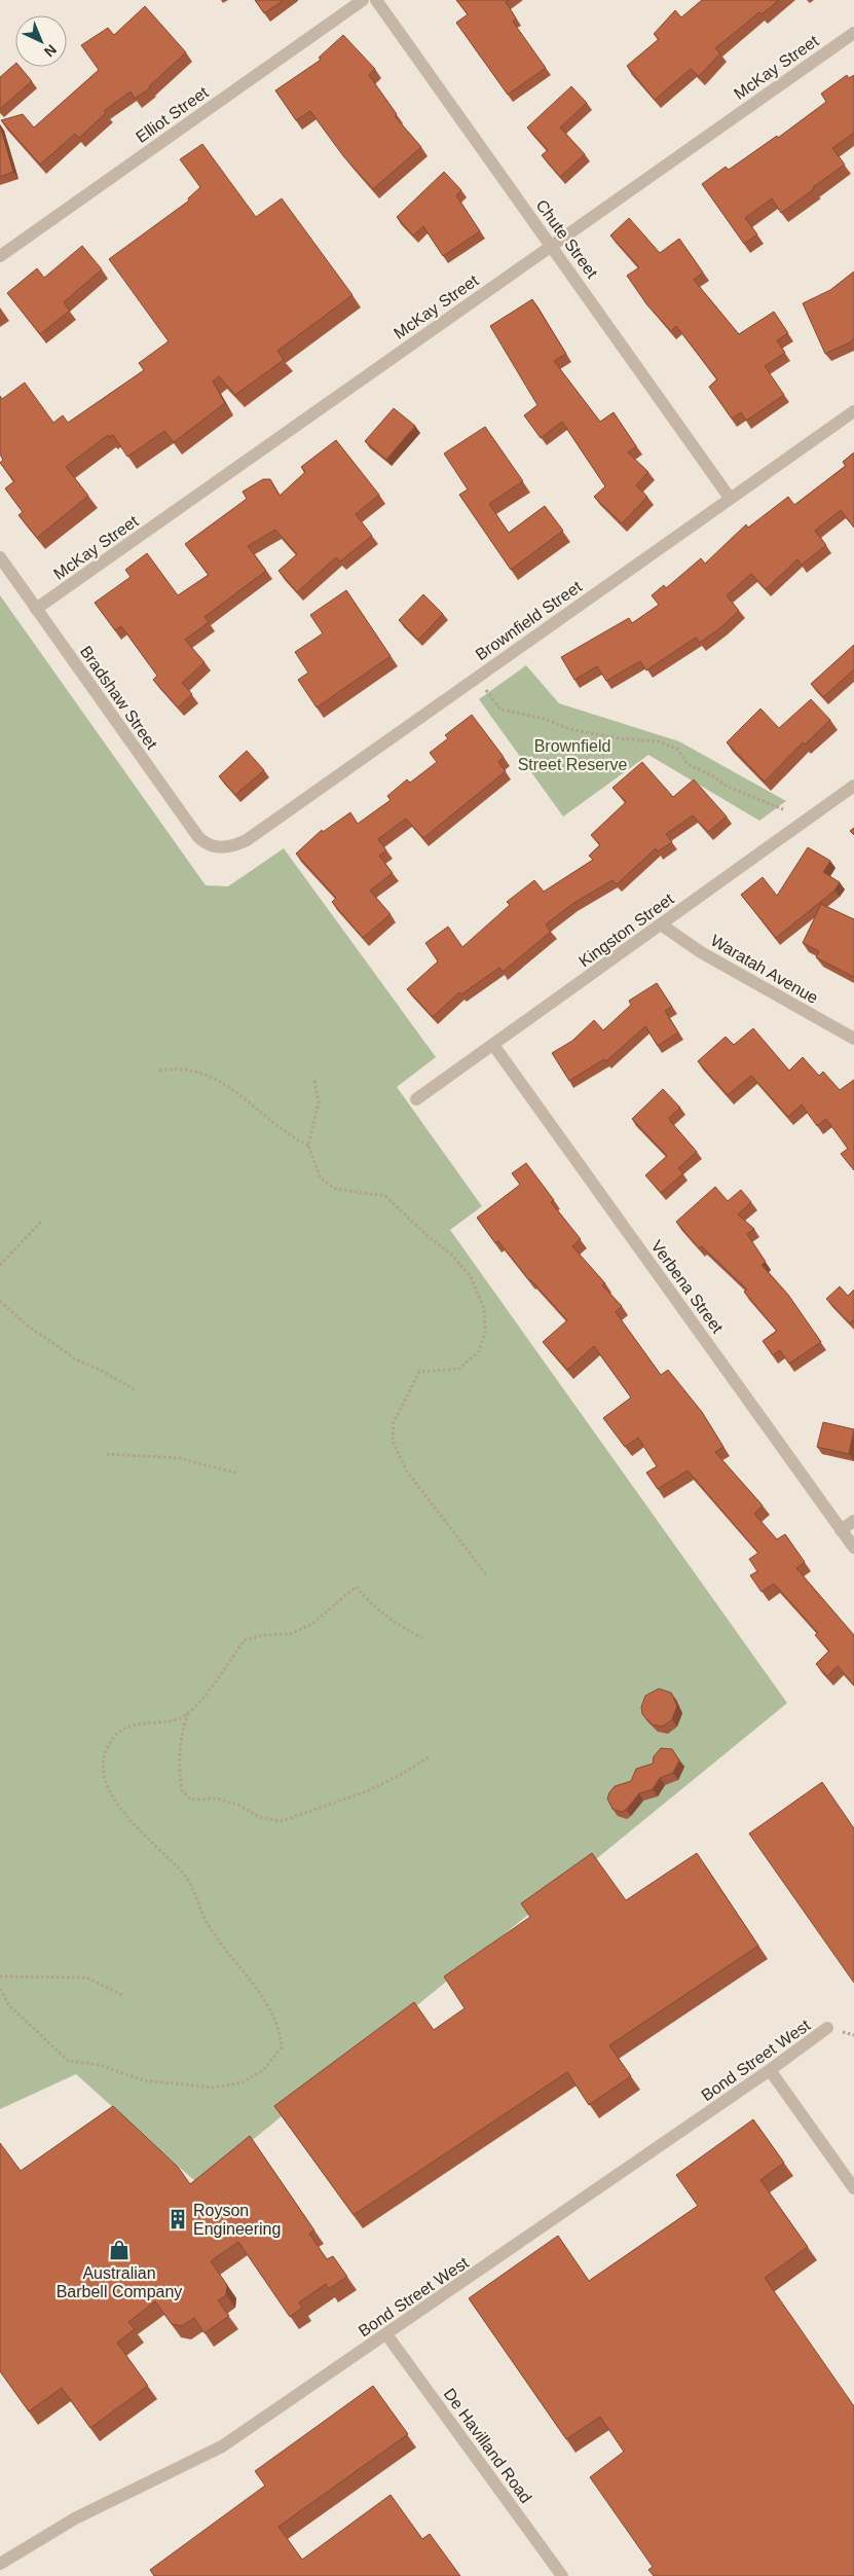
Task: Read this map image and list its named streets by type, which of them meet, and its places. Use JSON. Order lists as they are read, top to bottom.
{
  "streets": {
    "street": [
      "McKay Street",
      "Elliot Street",
      "Chute Street",
      "Brownfield Street",
      "Bradshaw Street",
      "Kingston Street",
      "Waratah Avenue",
      "Verbena Street",
      "Bond Street West",
      "De Havilland Road"
    ]
  },
  "crossings": [
    ["McKay Street", "Chute Street"],
    ["McKay Street", "Bradshaw Street"],
    ["Chute Street", "Brownfield Street"],
    ["Brownfield Street", "Bradshaw Street"],
    ["Kingston Street", "Waratah Avenue"],
    ["Kingston Street", "Verbena Street"],
    ["Bond Street West", "De Havilland Road"]
  ],
  "parks": ["Brownfield Street Reserve"],
  "places": {
    "building": ["Royson Engineering"],
    "shop": ["Australian Barbell Company"]
  },
  "north": "bottom right"
}
